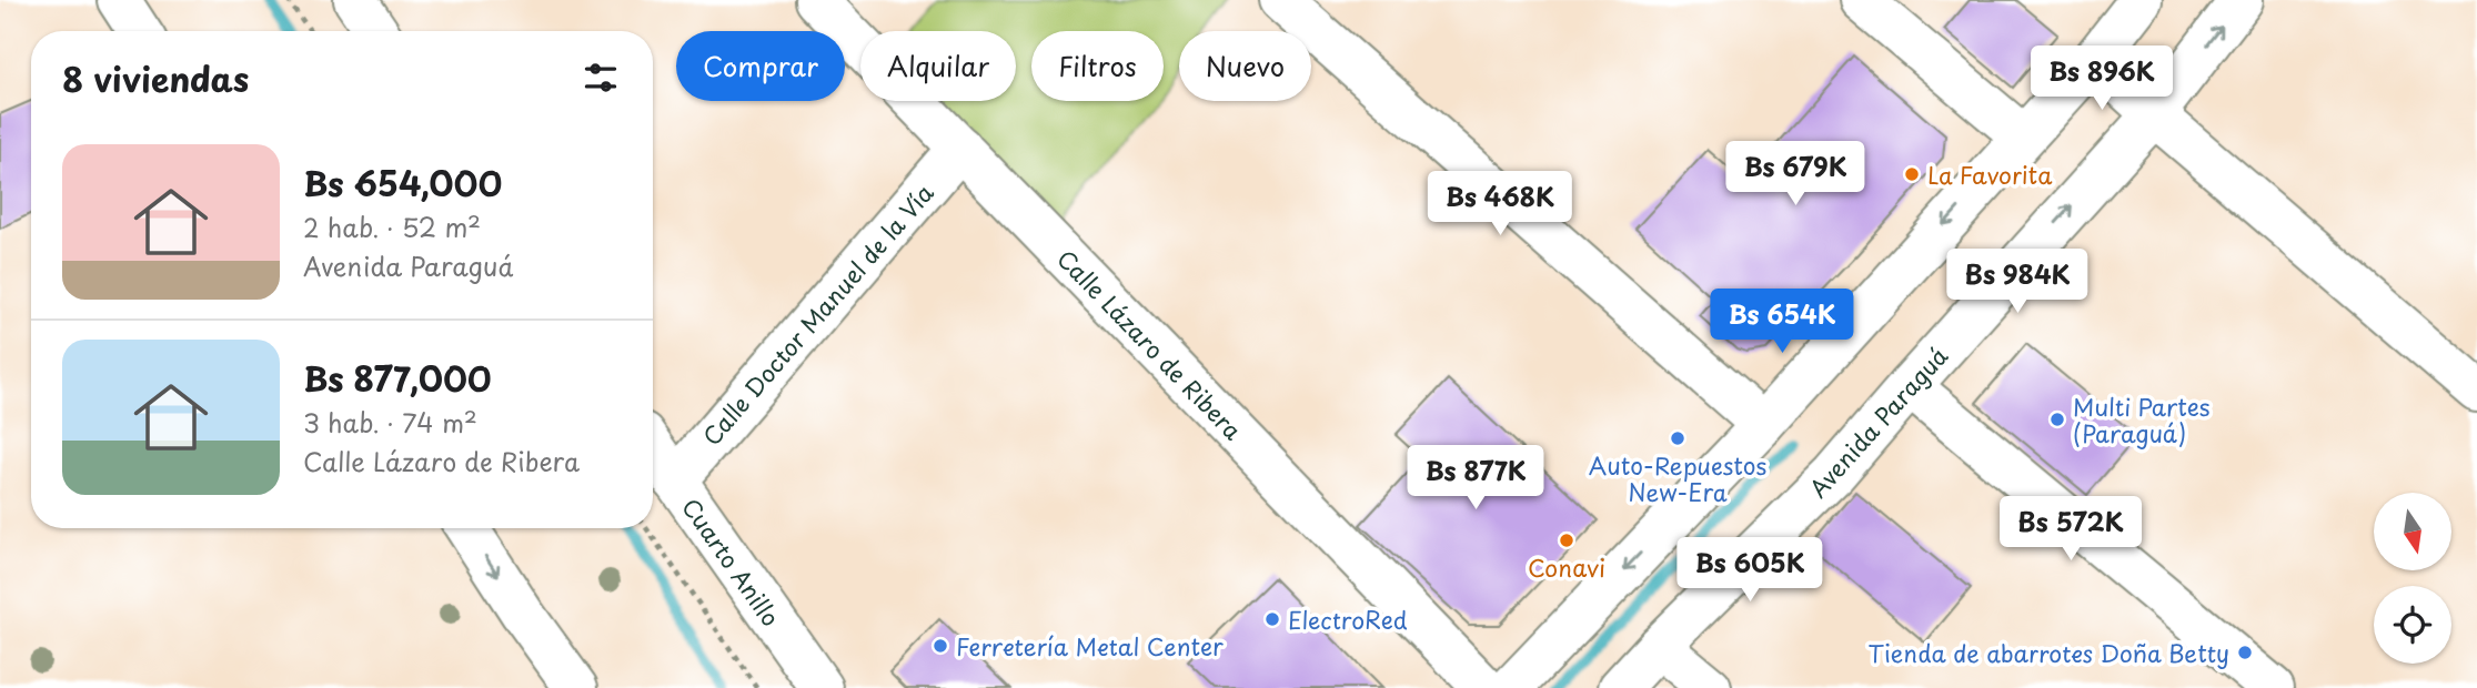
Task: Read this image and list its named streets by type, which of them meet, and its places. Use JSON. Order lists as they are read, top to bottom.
{
  "streets": {
    "main road": [
      "Calle Doctor Manuel de la Vía",
      "Calle Lázaro de Ribera",
      "Avenida Paraguá",
      "Cuarto Anillo"
    ]
  },
  "crossings": [
    ["Calle Doctor Manuel de la Vía", "Calle Lázaro de Ribera"],
    ["Calle Doctor Manuel de la Vía", "Cuarto Anillo"]
  ],
  "places": [
    "La Favorita",
    "Multi Partes (Paraguá)",
    "Auto-Repuestos New-Era",
    "Conavi",
    "ElectroRed",
    "Ferretería Metal Center",
    "Tienda de abarrotes Doña Betty"
  ],
  "north": "bottom",
  "page": {
    "chip": [
      "Comprar",
      "Alquilar",
      "Filtros",
      "Nuevo"
    ],
    "heading": "8 viviendas",
    "price": [
      "Bs 896K",
      "Bs 679K",
      "Bs 468K",
      "Bs 984K",
      "Bs 654K",
      "Bs 877K",
      "Bs 572K",
      "Bs 605K"
    ],
    "list": [
      {
        "name": "Bs 654,000",
        "note": "2 hab. · 52 m² · Avenida Paraguá"
      },
      {
        "name": "Bs 877,000",
        "note": "3 hab. · 74 m² · Calle Lázaro de Ribera"
      }
    ]
  }
}
